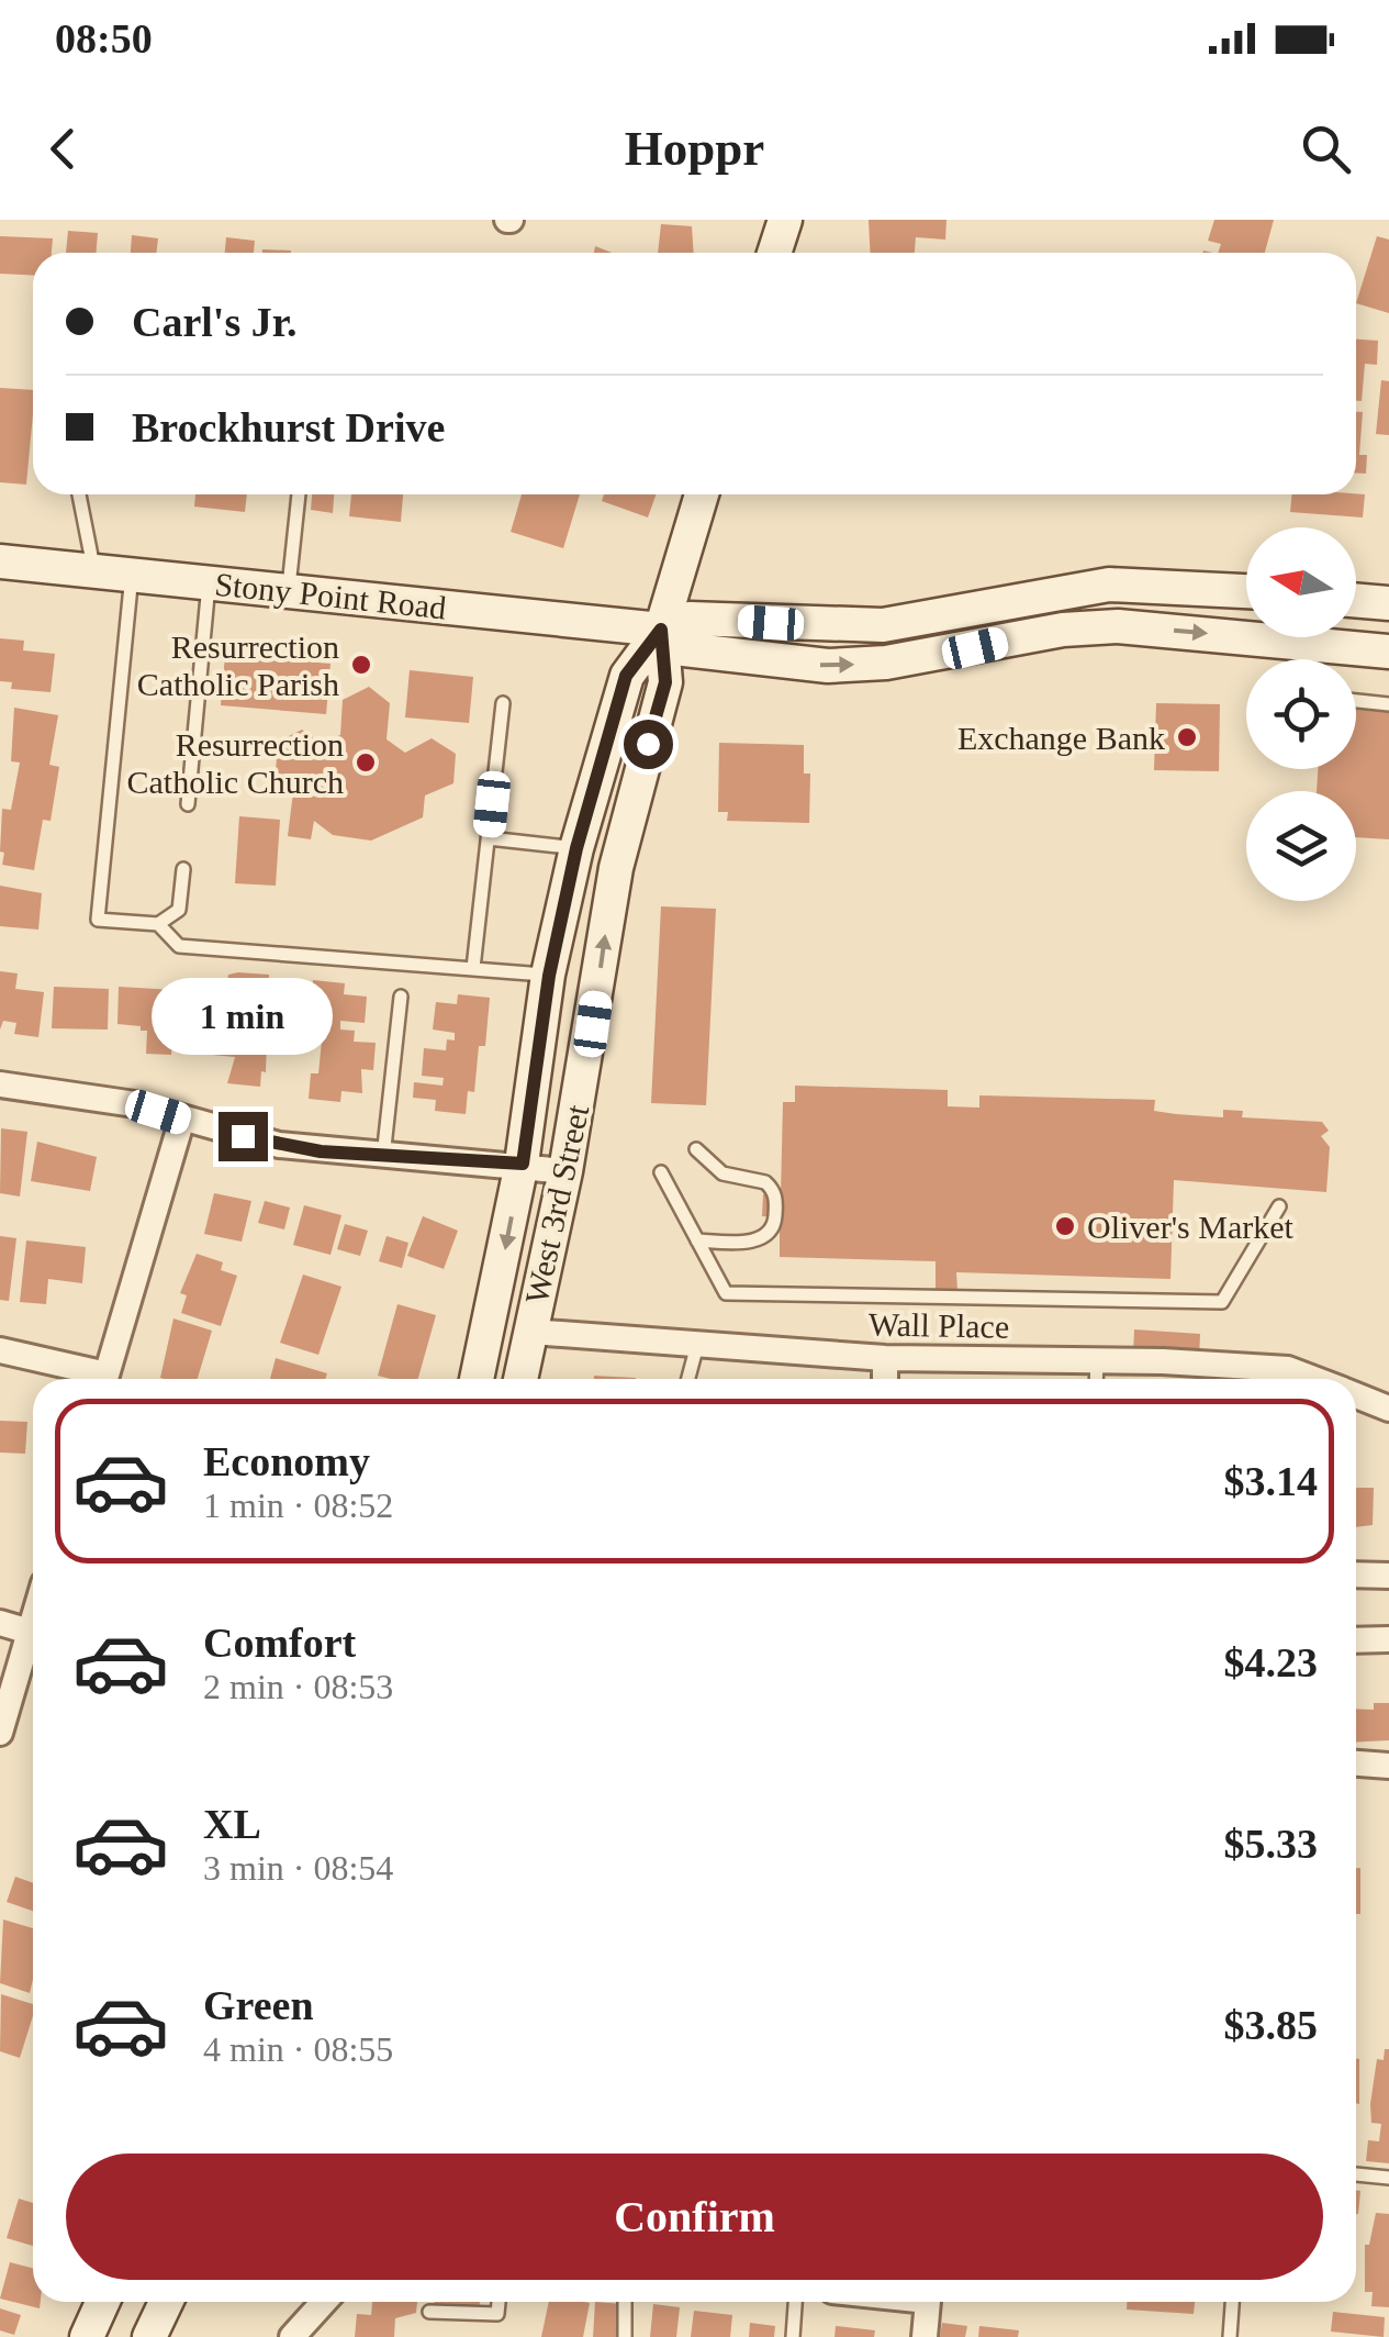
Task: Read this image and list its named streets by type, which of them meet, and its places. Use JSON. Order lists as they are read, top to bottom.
{
  "streets": {
    "main road": ["Stony Point Road", "West 3rd Street"],
    "street": ["Wall Place"]
  },
  "crossings": [
    ["Stony Point Road", "West 3rd Street"],
    ["West 3rd Street", "Wall Place"]
  ],
  "places": [
    "Resurrection Catholic Parish",
    "Exchange Bank",
    "Resurrection Catholic Church",
    "Oliver's Market"
  ],
  "north": "left",
  "page": {
    "status": "08:50",
    "header": "Hoppr",
    "banner": ["Carl's Jr.", "Brockhurst Drive"],
    "bubble": "1 min",
    "list": [
      {
        "name": "Economy",
        "note": "1 min · 08:52",
        "value": "$3.14"
      },
      {
        "name": "Comfort",
        "note": "2 min · 08:53",
        "value": "$4.23"
      },
      {
        "name": "XL",
        "note": "3 min · 08:54",
        "value": "$5.33"
      },
      {
        "name": "Green",
        "note": "4 min · 08:55",
        "value": "$3.85"
      }
    ],
    "buttons": "Confirm"
  }
}
